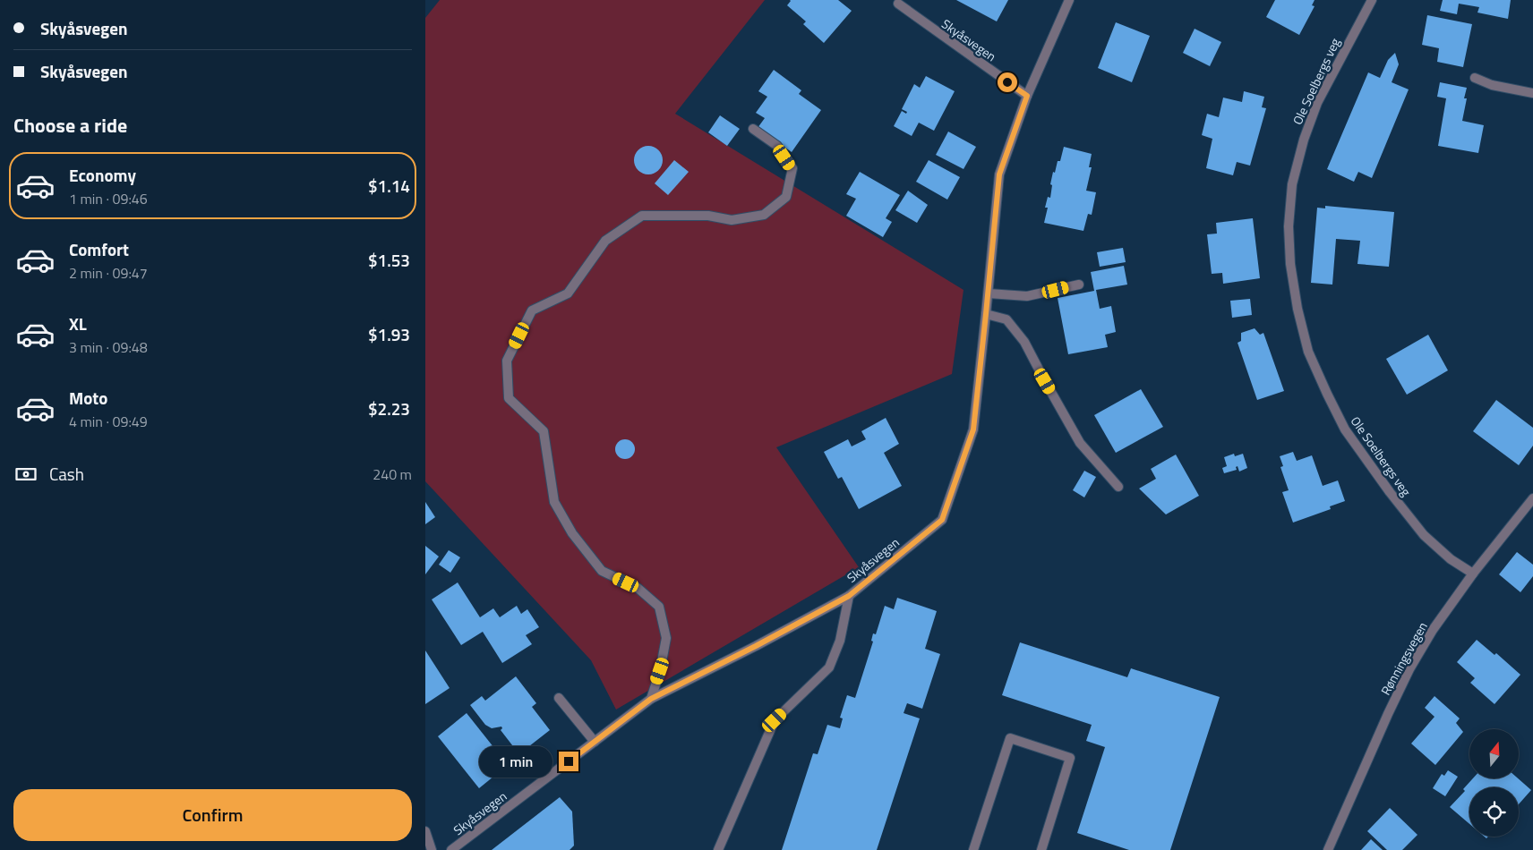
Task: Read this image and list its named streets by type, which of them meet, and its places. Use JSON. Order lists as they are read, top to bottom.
{
  "streets": {
    "street": ["Skyåsvegen", "Ole Soelbergs veg", "Rønningsvegen"]
  },
  "crossings": [
    ["Ole Soelbergs veg", "Rønningsvegen"]
  ],
  "north": "top",
  "page": {
    "banner": ["Skyåsvegen", "Skyåsvegen"],
    "heading": "Choose a ride",
    "list": [
      {
        "name": "Economy",
        "note": "1 min · 09:46",
        "value": "$1.14"
      },
      {
        "name": "Comfort",
        "note": "2 min · 09:47",
        "value": "$1.53"
      },
      {
        "name": "XL",
        "note": "3 min · 09:48",
        "value": "$1.93"
      },
      {
        "name": "Moto",
        "note": "4 min · 09:49",
        "value": "$2.23"
      }
    ],
    "pay": ["Cash", "240 m"],
    "bubble": "1 min",
    "buttons": "Confirm"
  }
}
